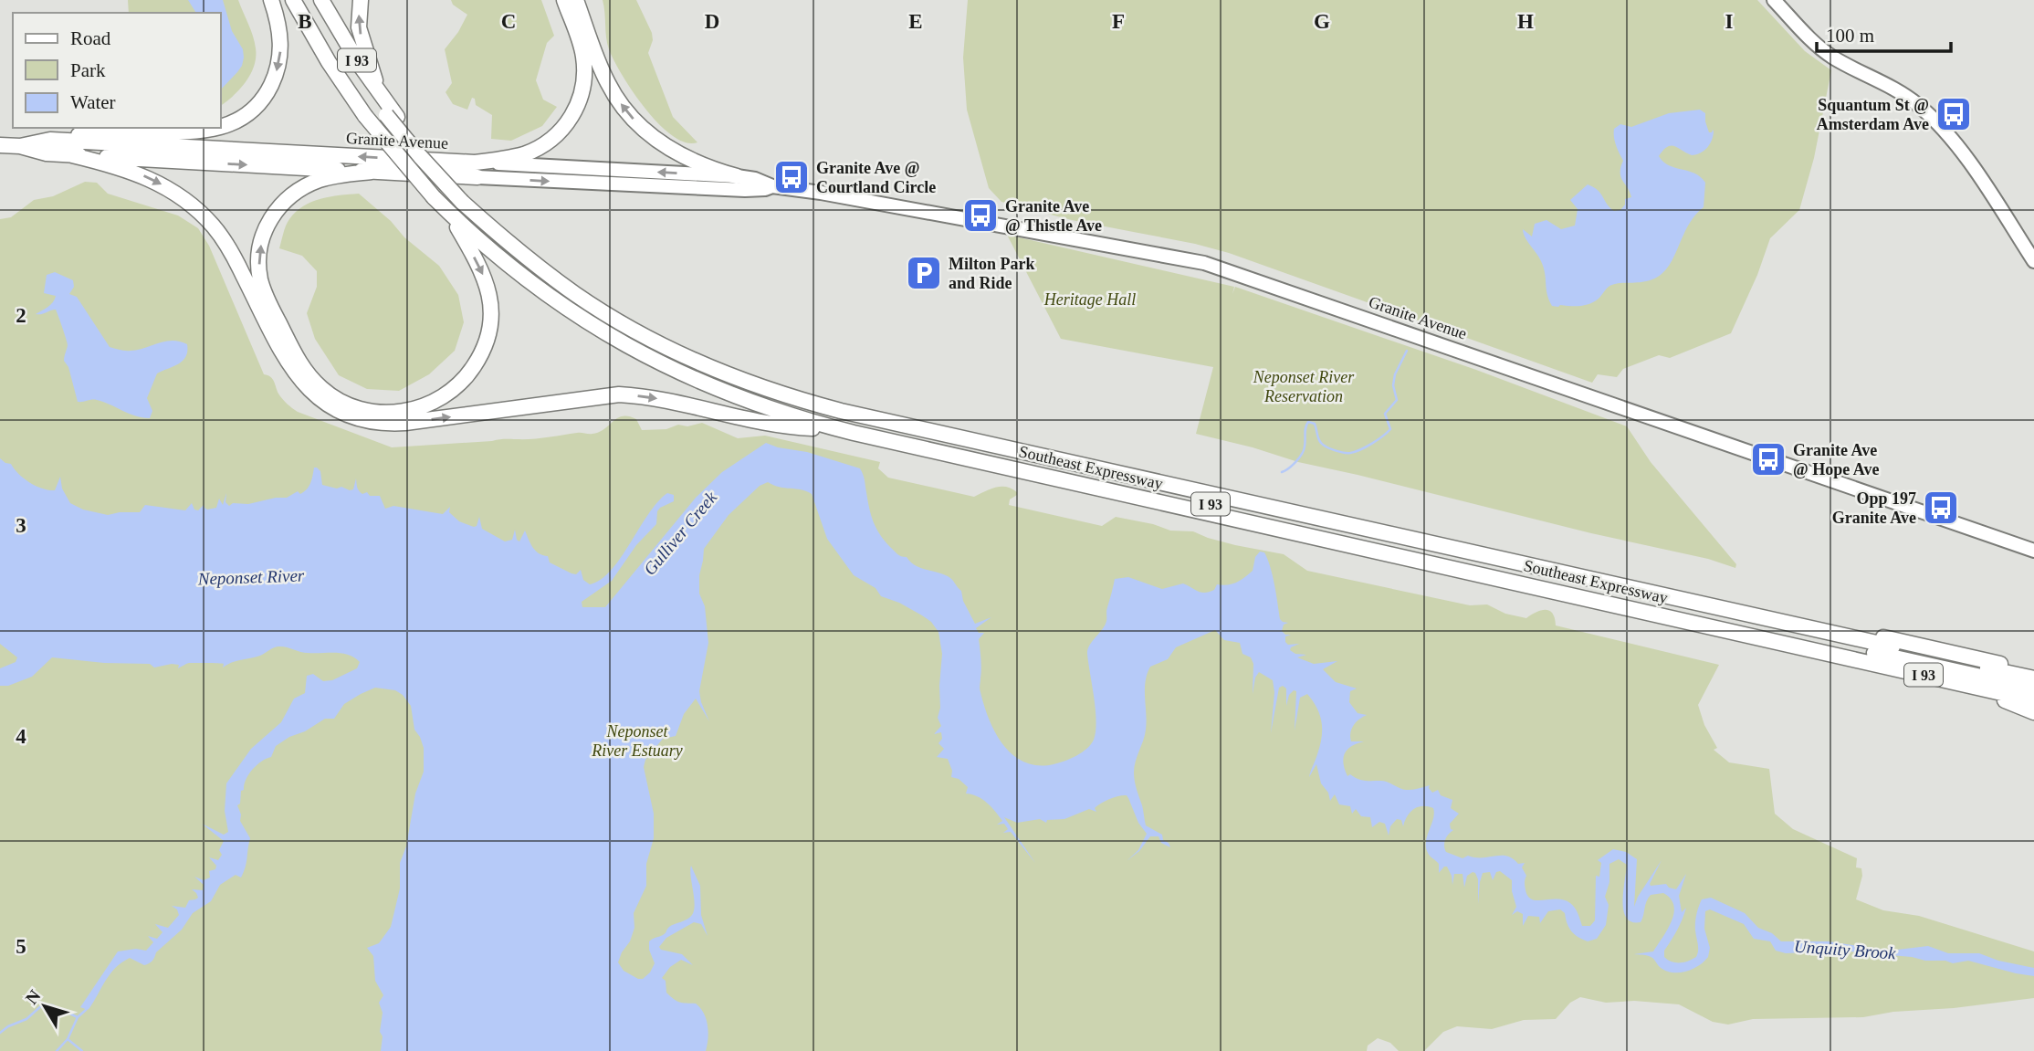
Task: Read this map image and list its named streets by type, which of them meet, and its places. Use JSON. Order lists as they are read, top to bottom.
{
  "streets": {
    "highway": ["I 93", "Granite Avenue", "Southeast Expressway"]
  },
  "crossings": [
    ["I 93", "Southeast Expressway"]
  ],
  "water": ["Gulliver Creek", "Neponset River", "Unquity Brook"],
  "parks": ["Heritage Hall", "Neponset River Reservation", "Neponset River Estuary"],
  "places": {
    "bus stop": [
      "Squantum St @ Amsterdam Ave",
      "Granite Ave @ Courtland Circle",
      "Granite Ave @ Thistle Ave",
      "Granite Ave @ Hope Ave",
      "Opp 197 Granite Ave"
    ],
    "parking": ["Milton Park and Ride"]
  },
  "legend": ["Road", "Park", "Water"],
  "scale_bar": "100 m",
  "north": "top left",
  "grid": {
    "columns": [
      "B",
      "C",
      "D",
      "E",
      "F",
      "G",
      "H",
      "I"
    ],
    "rows": [
      "2",
      "3",
      "4",
      "5"
    ]
  }
}
